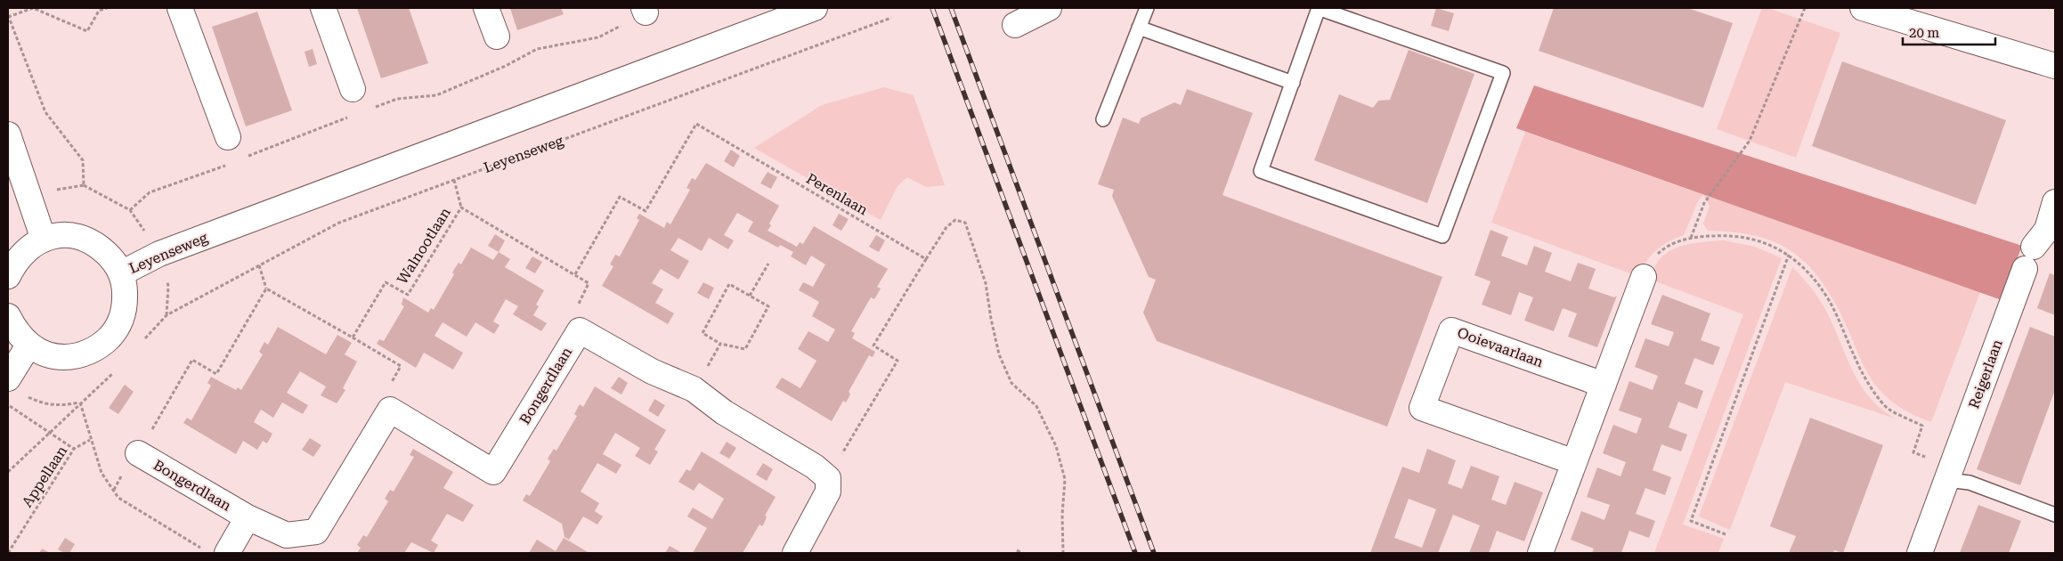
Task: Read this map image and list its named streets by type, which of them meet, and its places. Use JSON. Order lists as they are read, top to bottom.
{
  "streets": {
    "street": [
      "Leyenseweg",
      "Ooievaarlaan",
      "Reigerlaan",
      "Bongerdlaan"
    ],
    "path": ["Perenlaan", "Walnootlaan", "Appellaan"]
  },
  "crossings": [
    ["Perenlaan", "Walnootlaan"]
  ],
  "scale_bar": "20 m"
}
